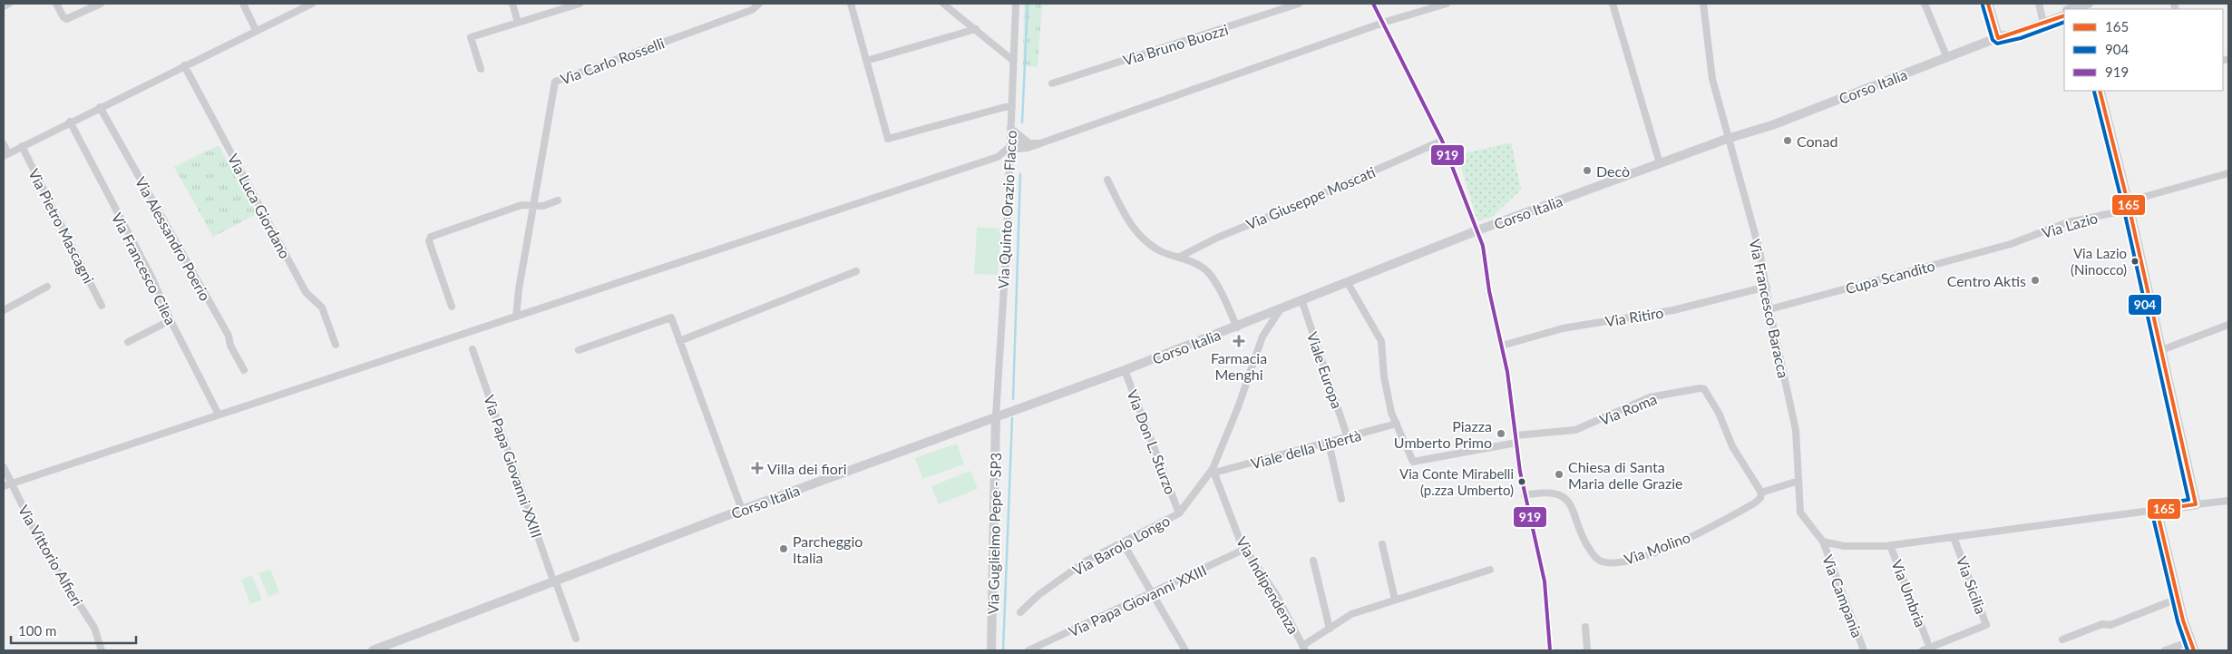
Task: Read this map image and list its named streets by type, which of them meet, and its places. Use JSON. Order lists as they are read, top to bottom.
{
  "streets": {
    "main road": ["Corso Italia"],
    "street": [
      "Via Bruno Buozzi",
      "Via Carlo Rosselli",
      "Via Giuseppe Moscati",
      "Via Luca Giordano",
      "Via Quinto Orazio Flacco",
      "Via Lazio",
      "Via Pietro Mascagni",
      "Via Alessandro Poerio",
      "Via Francesco Cilea",
      "Cupa Scandito",
      "Via Francesco Baracca",
      "Via Ritiro",
      "Viale Europa",
      "Via Roma",
      "Via Don L. Sturzo",
      "Viale della Libertà",
      "Via Papa Giovanni XXIII",
      "Via Guglielmo Pepe - SP3",
      "Via Barolo Longo",
      "Via Molino",
      "Via Vittorio Alfieri",
      "Via Indipendenza",
      "Via Sicilia",
      "Via Umbria",
      "Via Campania"
    ]
  },
  "crossings": [
    ["Corso Italia", "Via Quinto Orazio Flacco"],
    ["Corso Italia", "Via Francesco Baracca"],
    ["Corso Italia", "Viale Europa"],
    ["Corso Italia", "Via Don L. Sturzo"],
    ["Corso Italia", "Via Papa Giovanni XXIII"],
    ["Corso Italia", "Via Guglielmo Pepe - SP3"],
    ["Corso Italia", "Via Barolo Longo"],
    ["Via Quinto Orazio Flacco", "Via Guglielmo Pepe - SP3"],
    ["Via Lazio", "Cupa Scandito"],
    ["Cupa Scandito", "Via Francesco Baracca"],
    ["Via Francesco Baracca", "Via Ritiro"],
    ["Via Francesco Baracca", "Via Campania"],
    ["Viale Europa", "Viale della Libertà"],
    ["Via Roma", "Via Molino"],
    ["Via Don L. Sturzo", "Via Barolo Longo"],
    ["Viale della Libertà", "Via Barolo Longo"],
    ["Viale della Libertà", "Via Indipendenza"],
    ["Via Papa Giovanni XXIII", "Via Indipendenza"],
    ["Via Barolo Longo", "Via Indipendenza"],
    ["Via Sicilia", "Via Umbria"]
  ],
  "places": {
    "other": [
      "Conad",
      "Decò",
      "Via Lazio (Ninocco)",
      "Centro Aktis",
      "Piazza Umberto Primo",
      "Chiesa di Santa Maria delle Grazie",
      "Via Conte Mirabelli (p.zza Umberto)",
      "Parcheggio Italia"
    ],
    "health": ["Farmacia Menghi", "Villa dei fiori"]
  },
  "lines": ["transit line 165", "transit line 919", "transit line 904"],
  "legend": ["165", "904", "919"],
  "scale_bar": "100 m"
}
